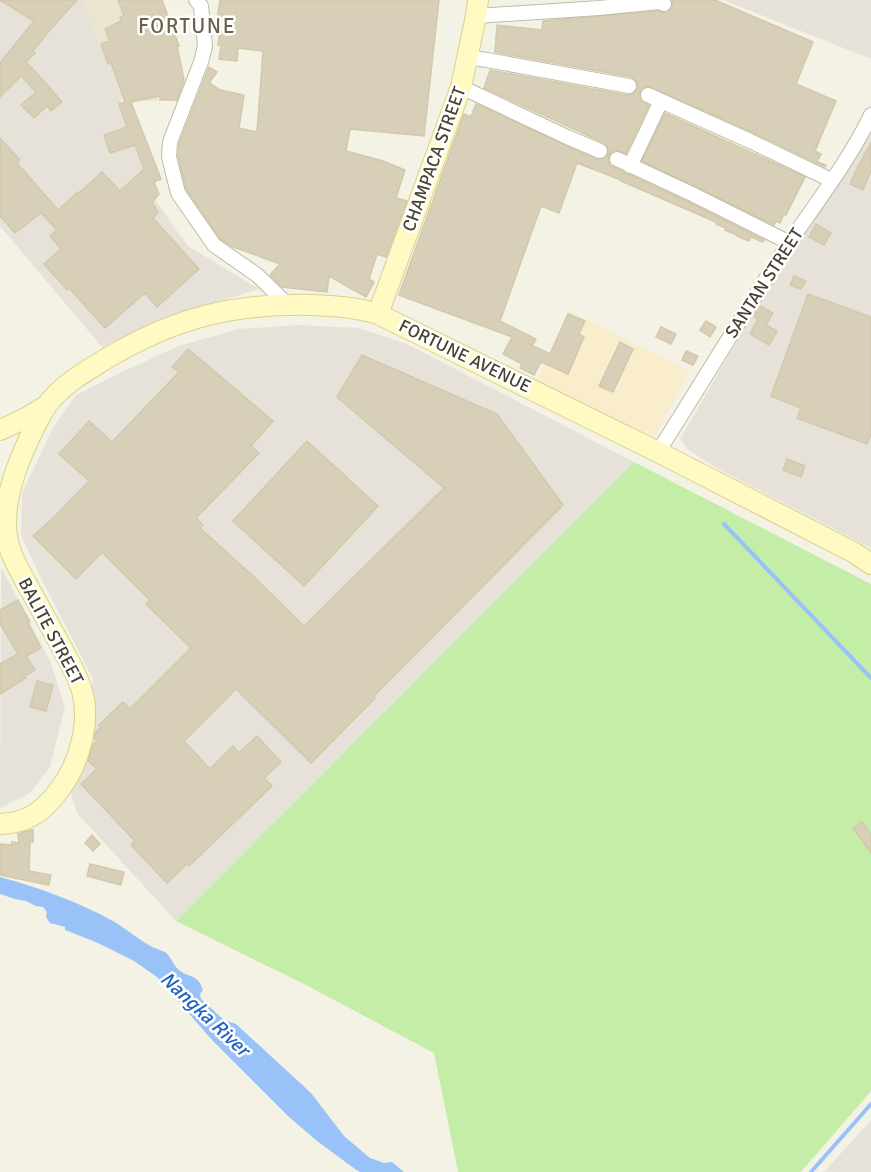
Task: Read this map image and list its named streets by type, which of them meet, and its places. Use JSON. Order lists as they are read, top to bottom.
{
  "streets": {
    "main road": ["CHAMPACA STREET", "FORTUNE AVENUE", "BALITE STREET"],
    "street": ["SANTAN STREET"]
  },
  "crossings": [
    ["CHAMPACA STREET", "FORTUNE AVENUE"],
    ["SANTAN STREET", "FORTUNE AVENUE"],
    ["FORTUNE AVENUE", "BALITE STREET"]
  ],
  "districts": ["FORTUNE"],
  "water": ["Nangka River"]
}
